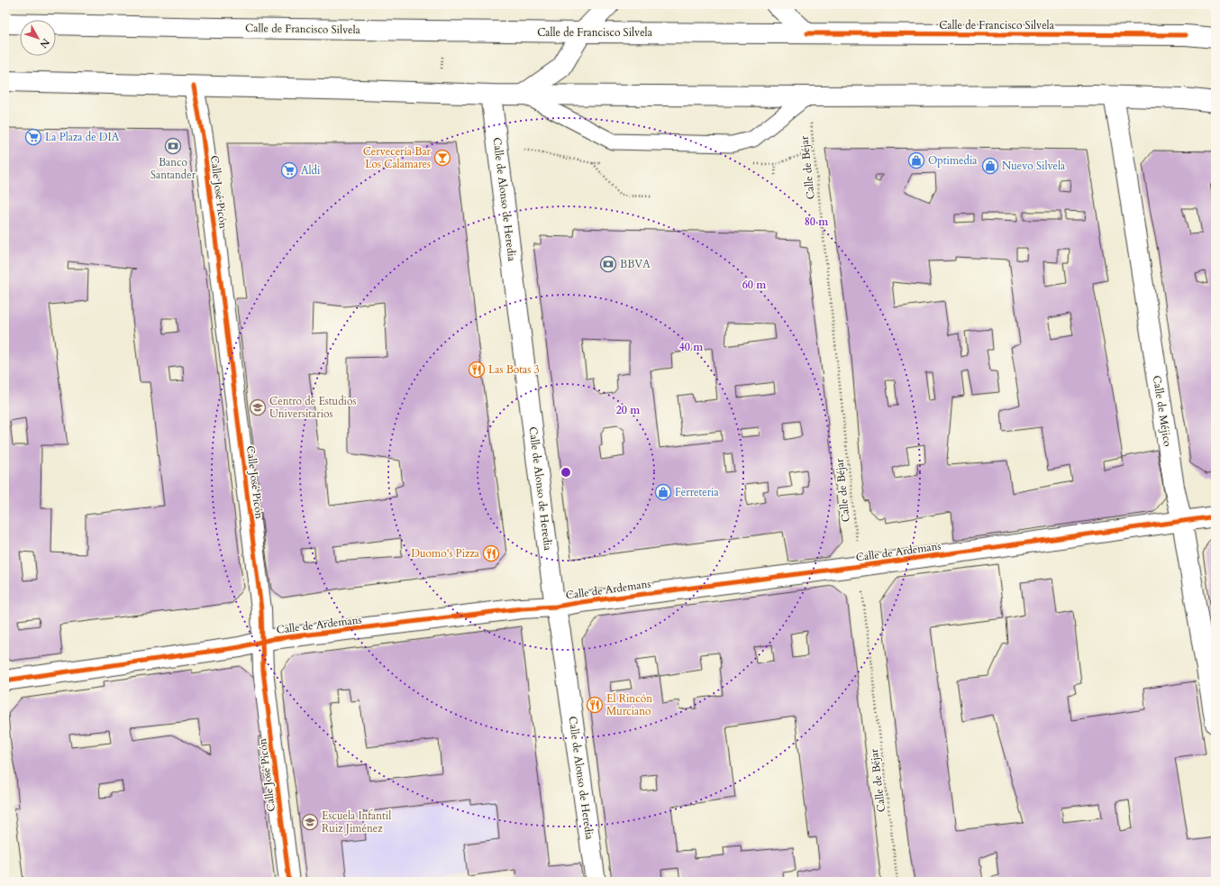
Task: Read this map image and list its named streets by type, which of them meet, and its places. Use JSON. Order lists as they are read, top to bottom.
{
  "streets": {
    "street": [
      "Calle de Francisco Silvela",
      "Calle José Picón",
      "Calle de Alonso de Heredia",
      "Calle de Méjico",
      "Calle de Ardemans"
    ],
    "path": ["Calle de Béjar"]
  },
  "crossings": [
    ["Calle de Béjar", "Calle de Ardemans"],
    ["Calle José Picón", "Calle de Ardemans"],
    ["Calle de Alonso de Heredia", "Calle de Ardemans"],
    ["Calle de Méjico", "Calle de Ardemans"]
  ],
  "places": {
    "supermarket": ["La Plaza de DIA", "Aldi"],
    "bank": ["Banco Santander", "BBVA"],
    "bar": ["Cervecería Bar Los Calamares"],
    "shop": ["Optimedia", "Nuevo Silvela", "Ferreteria"],
    "restaurant": ["Las Botas 3", "Duomo's Pizza", "El Rincón Murciano"],
    "school or university": ["Centro de Estudios Universitarios", "Escuela Infantil Ruiz Jiménez"]
  },
  "north": "bottom right",
  "rings": [
    "80 m",
    "60 m",
    "40 m",
    "20 m"
  ]
}
